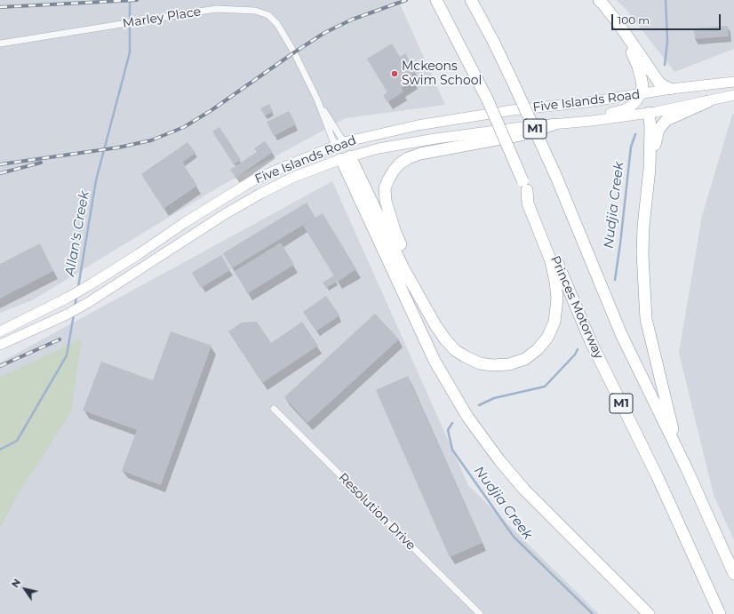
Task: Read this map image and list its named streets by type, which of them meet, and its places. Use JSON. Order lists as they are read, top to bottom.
{
  "streets": {
    "highway": ["M1", "Princes Motorway"],
    "main road": ["Five Islands Road"],
    "street": ["Marley Place", "Resolution Drive"]
  },
  "crossings": [
    ["Marley Place", "Five Islands Road"]
  ],
  "water": ["Nudjia Creek", "Allan's Creek"],
  "places": ["Mckeons Swim School"],
  "scale_bar": "100 m",
  "north": "top left"
}
